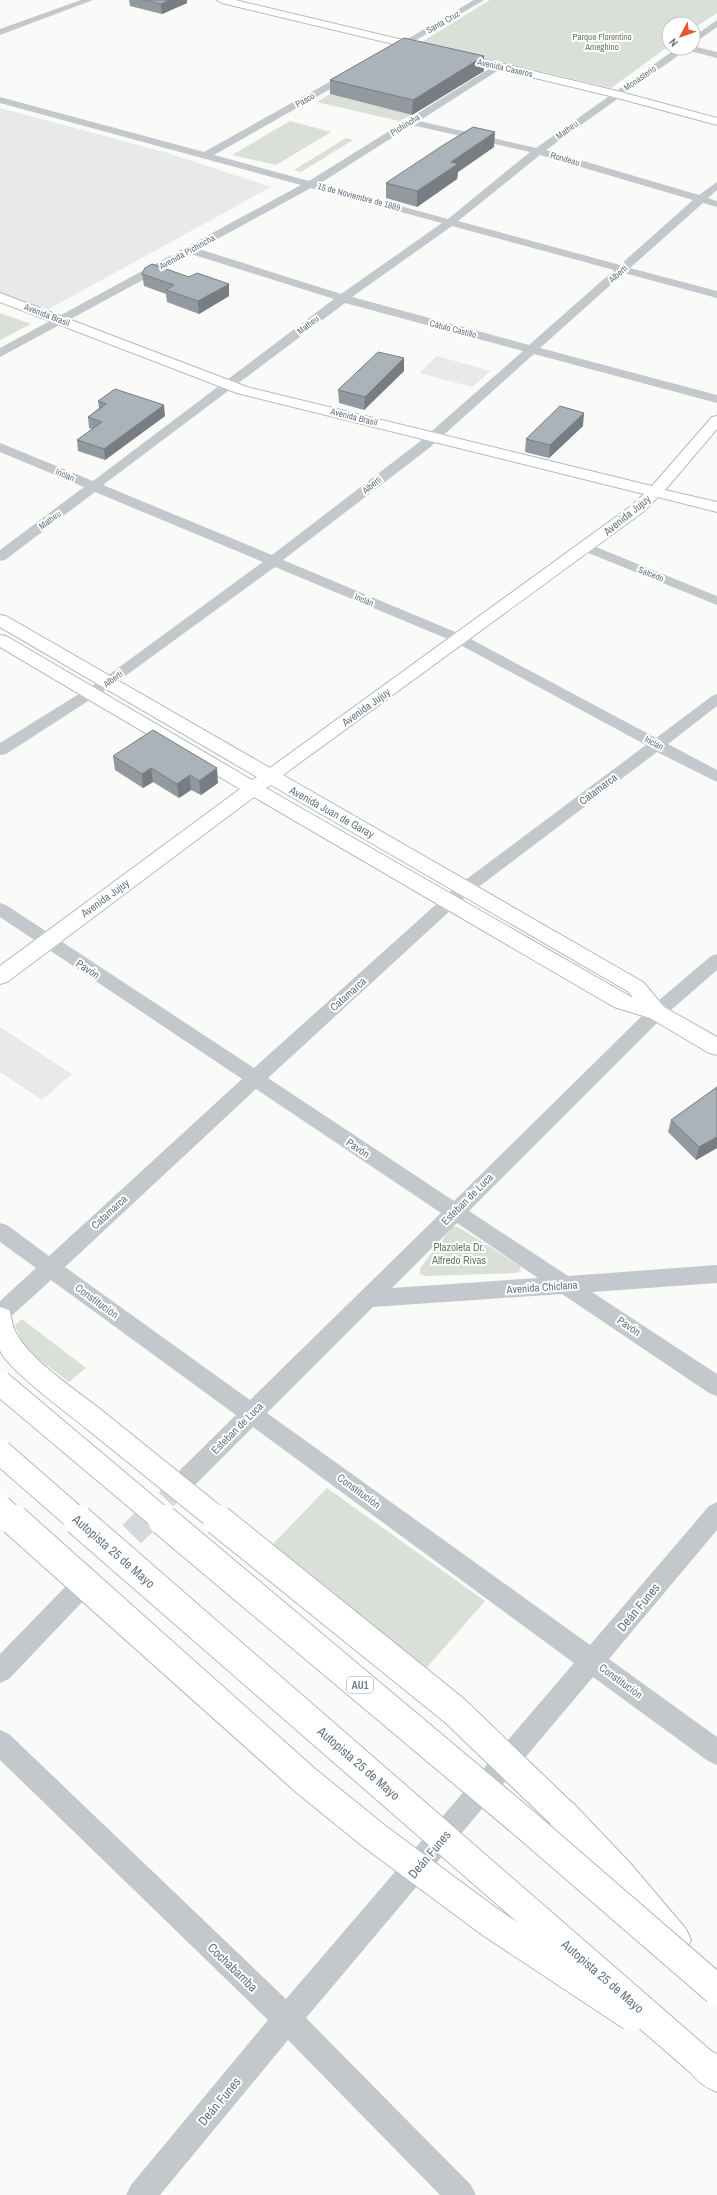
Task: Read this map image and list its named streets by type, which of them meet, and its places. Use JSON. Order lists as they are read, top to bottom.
{
  "streets": {
    "main road": [
      "Avenida Caseros",
      "Avenida Brasil",
      "Avenida Jujuy",
      "Avenida Juan de Garay",
      "Autopista 25 de Mayo",
      "AU1"
    ],
    "street": [
      "Santa Cruz",
      "Monasterio",
      "Pasco",
      "Pichincha",
      "Matheu",
      "Rondeau",
      "15 de Noviembre de 1889",
      "Avenida Pichincha",
      "Alberti",
      "Cátulo Castillo",
      "Inclán",
      "Salcedo",
      "Catamarca",
      "Pavón",
      "Esteban de Luca",
      "Avenida Chiclana",
      "Constitución",
      "Deán Funes",
      "Cochabamba"
    ]
  },
  "crossings": [
    ["Santa Cruz", "Avenida Caseros"],
    ["Avenida Caseros", "Monasterio"],
    ["Avenida Caseros", "Pichincha"],
    ["Avenida Caseros", "Matheu"],
    ["Monasterio", "Matheu"],
    ["Pasco", "15 de Noviembre de 1889"],
    ["Pichincha", "Rondeau"],
    ["Pichincha", "15 de Noviembre de 1889"],
    ["Pichincha", "Avenida Pichincha"],
    ["Matheu", "Rondeau"],
    ["Matheu", "15 de Noviembre de 1889"],
    ["Matheu", "Avenida Brasil"],
    ["Matheu", "Cátulo Castillo"],
    ["Matheu", "Inclán"],
    ["Rondeau", "Alberti"],
    ["15 de Noviembre de 1889", "Avenida Pichincha"],
    ["15 de Noviembre de 1889", "Alberti"],
    ["Avenida Pichincha", "Avenida Brasil"],
    ["Avenida Pichincha", "Cátulo Castillo"],
    ["Alberti", "Avenida Brasil"],
    ["Alberti", "Cátulo Castillo"],
    ["Alberti", "Inclán"],
    ["Alberti", "Avenida Juan de Garay"],
    ["Avenida Brasil", "Avenida Jujuy"],
    ["Inclán", "Avenida Jujuy"],
    ["Inclán", "Catamarca"],
    ["Avenida Jujuy", "Salcedo"],
    ["Avenida Jujuy", "Avenida Juan de Garay"],
    ["Avenida Jujuy", "Pavón"],
    ["Catamarca", "Avenida Juan de Garay"],
    ["Catamarca", "Pavón"],
    ["Catamarca", "Constitución"],
    ["Avenida Juan de Garay", "Esteban de Luca"],
    ["Pavón", "Esteban de Luca"],
    ["Pavón", "Avenida Chiclana"],
    ["Esteban de Luca", "Avenida Chiclana"],
    ["Esteban de Luca", "Constitución"],
    ["Constitución", "Deán Funes"],
    ["Deán Funes", "Cochabamba"]
  ],
  "parks": ["Parque Florentino Ameghino", "Plazoleta Dr. Alfredo Rivas"],
  "north": "bottom left"
}
